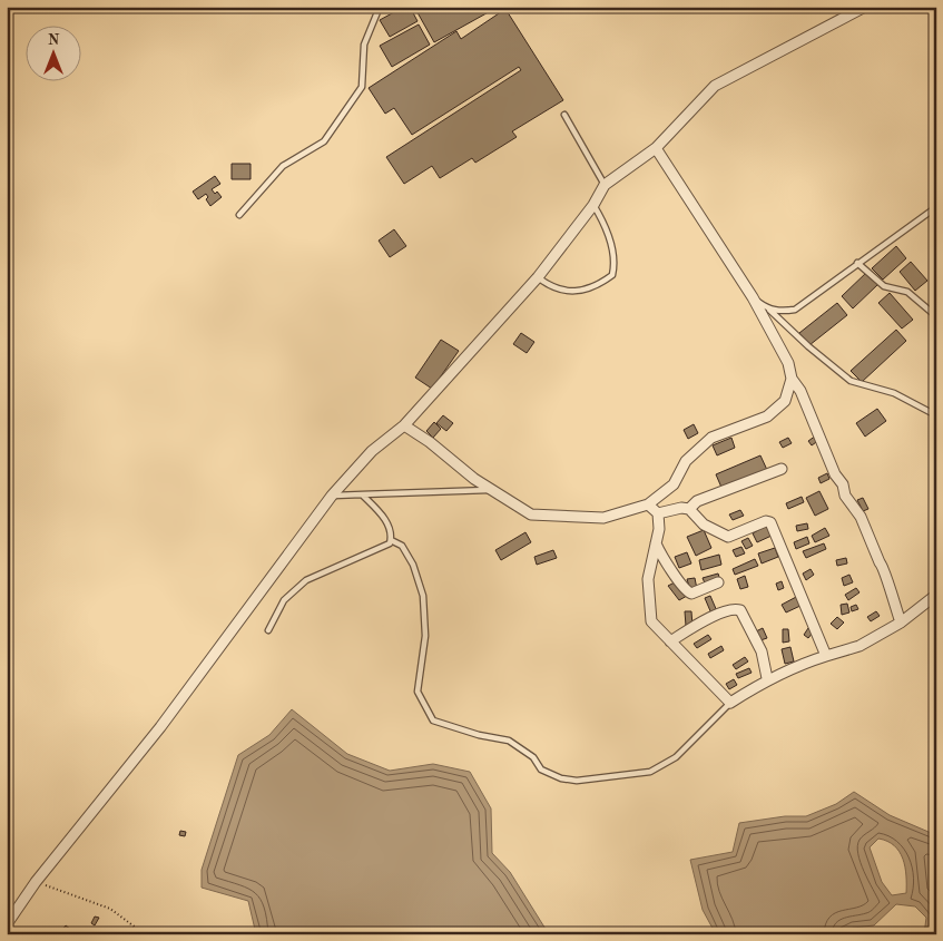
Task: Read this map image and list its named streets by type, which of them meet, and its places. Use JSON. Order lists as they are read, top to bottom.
{
  "north": "top"
}
